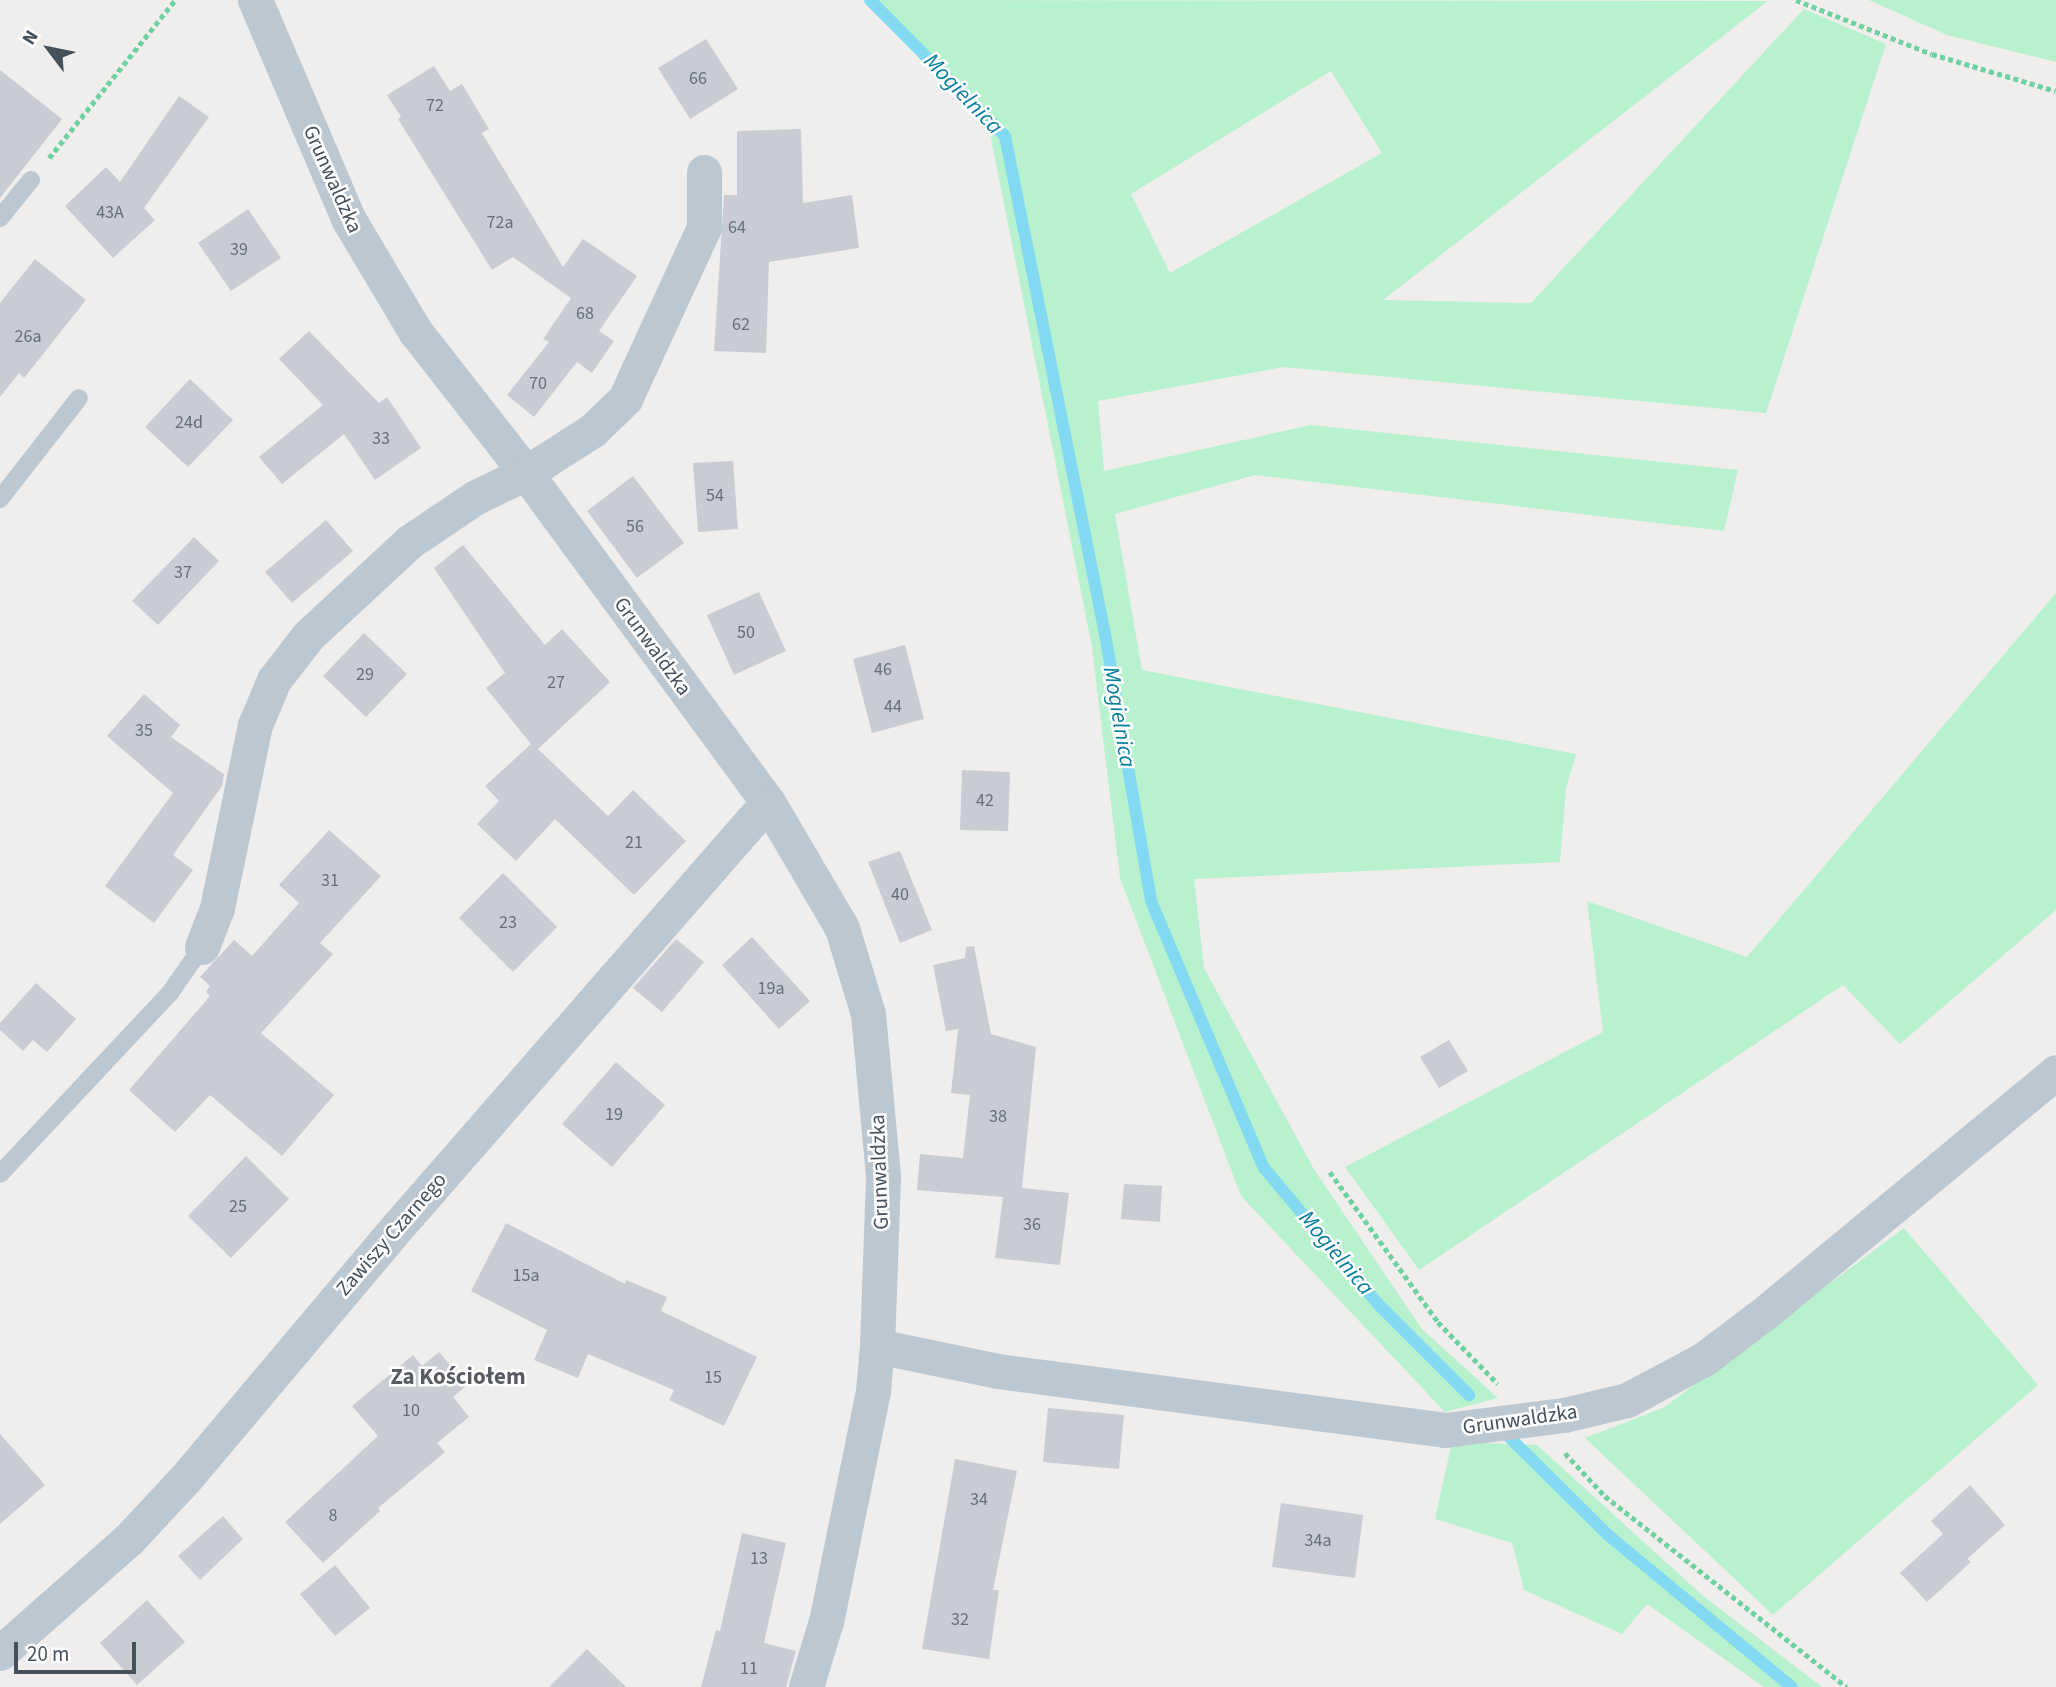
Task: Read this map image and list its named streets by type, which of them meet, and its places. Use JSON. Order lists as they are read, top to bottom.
{
  "streets": {
    "street": ["Grunwaldzka", "Zawiszy Czarnego"]
  },
  "crossings": [
    ["Grunwaldzka", "Zawiszy Czarnego"]
  ],
  "districts": ["Za Kościołem"],
  "water": ["Mogielnica"],
  "house_numbers": [
    "66",
    "72",
    "43A",
    "72a",
    "64",
    "39",
    "68",
    "62",
    "26a",
    "70",
    "24d",
    "33",
    "54",
    "56",
    "37",
    "50",
    "46",
    "29",
    "27",
    "44",
    "35",
    "42",
    "21",
    "31",
    "40",
    "23",
    "19a",
    "19",
    "38",
    "25",
    "36",
    "15a",
    "15",
    "10",
    "34",
    "8",
    "34a",
    "13",
    "32",
    "11"
  ],
  "scale_bar": "20 m",
  "north": "top left"
}
